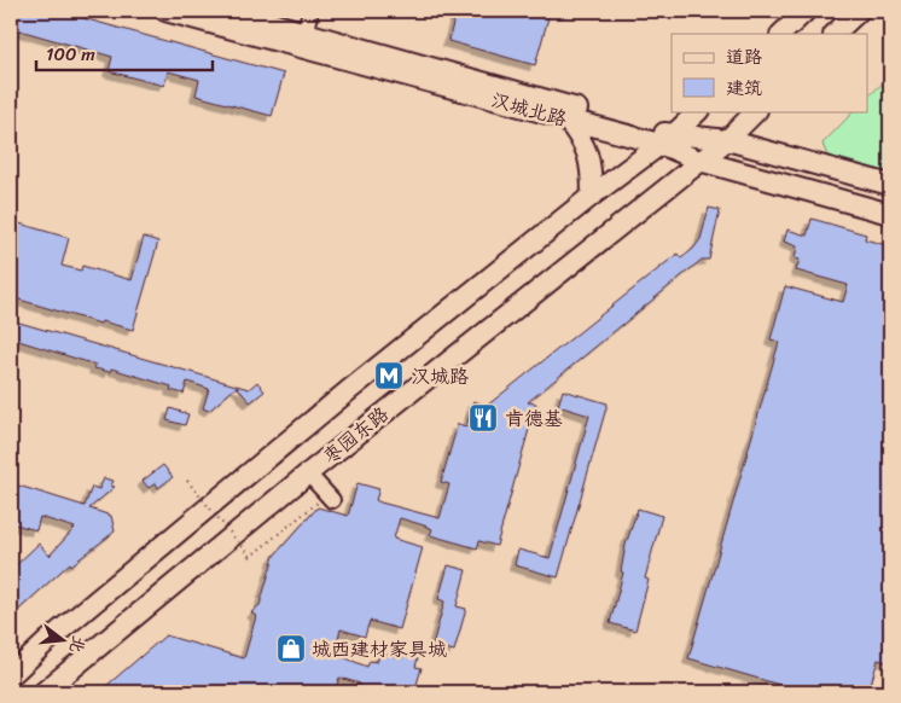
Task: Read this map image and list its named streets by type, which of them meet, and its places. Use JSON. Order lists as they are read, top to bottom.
{
  "streets": {
    "main road": ["汉城北路", "枣园东路"]
  },
  "crossings": [
    ["汉城北路", "枣园东路"]
  ],
  "places": {
    "metro station": ["汉城路"],
    "restaurant": ["肯德基"],
    "shop": ["城西建材家具城"]
  },
  "legend": ["道路", "建筑"],
  "scale_bar": "100 m",
  "north": "right"
}
